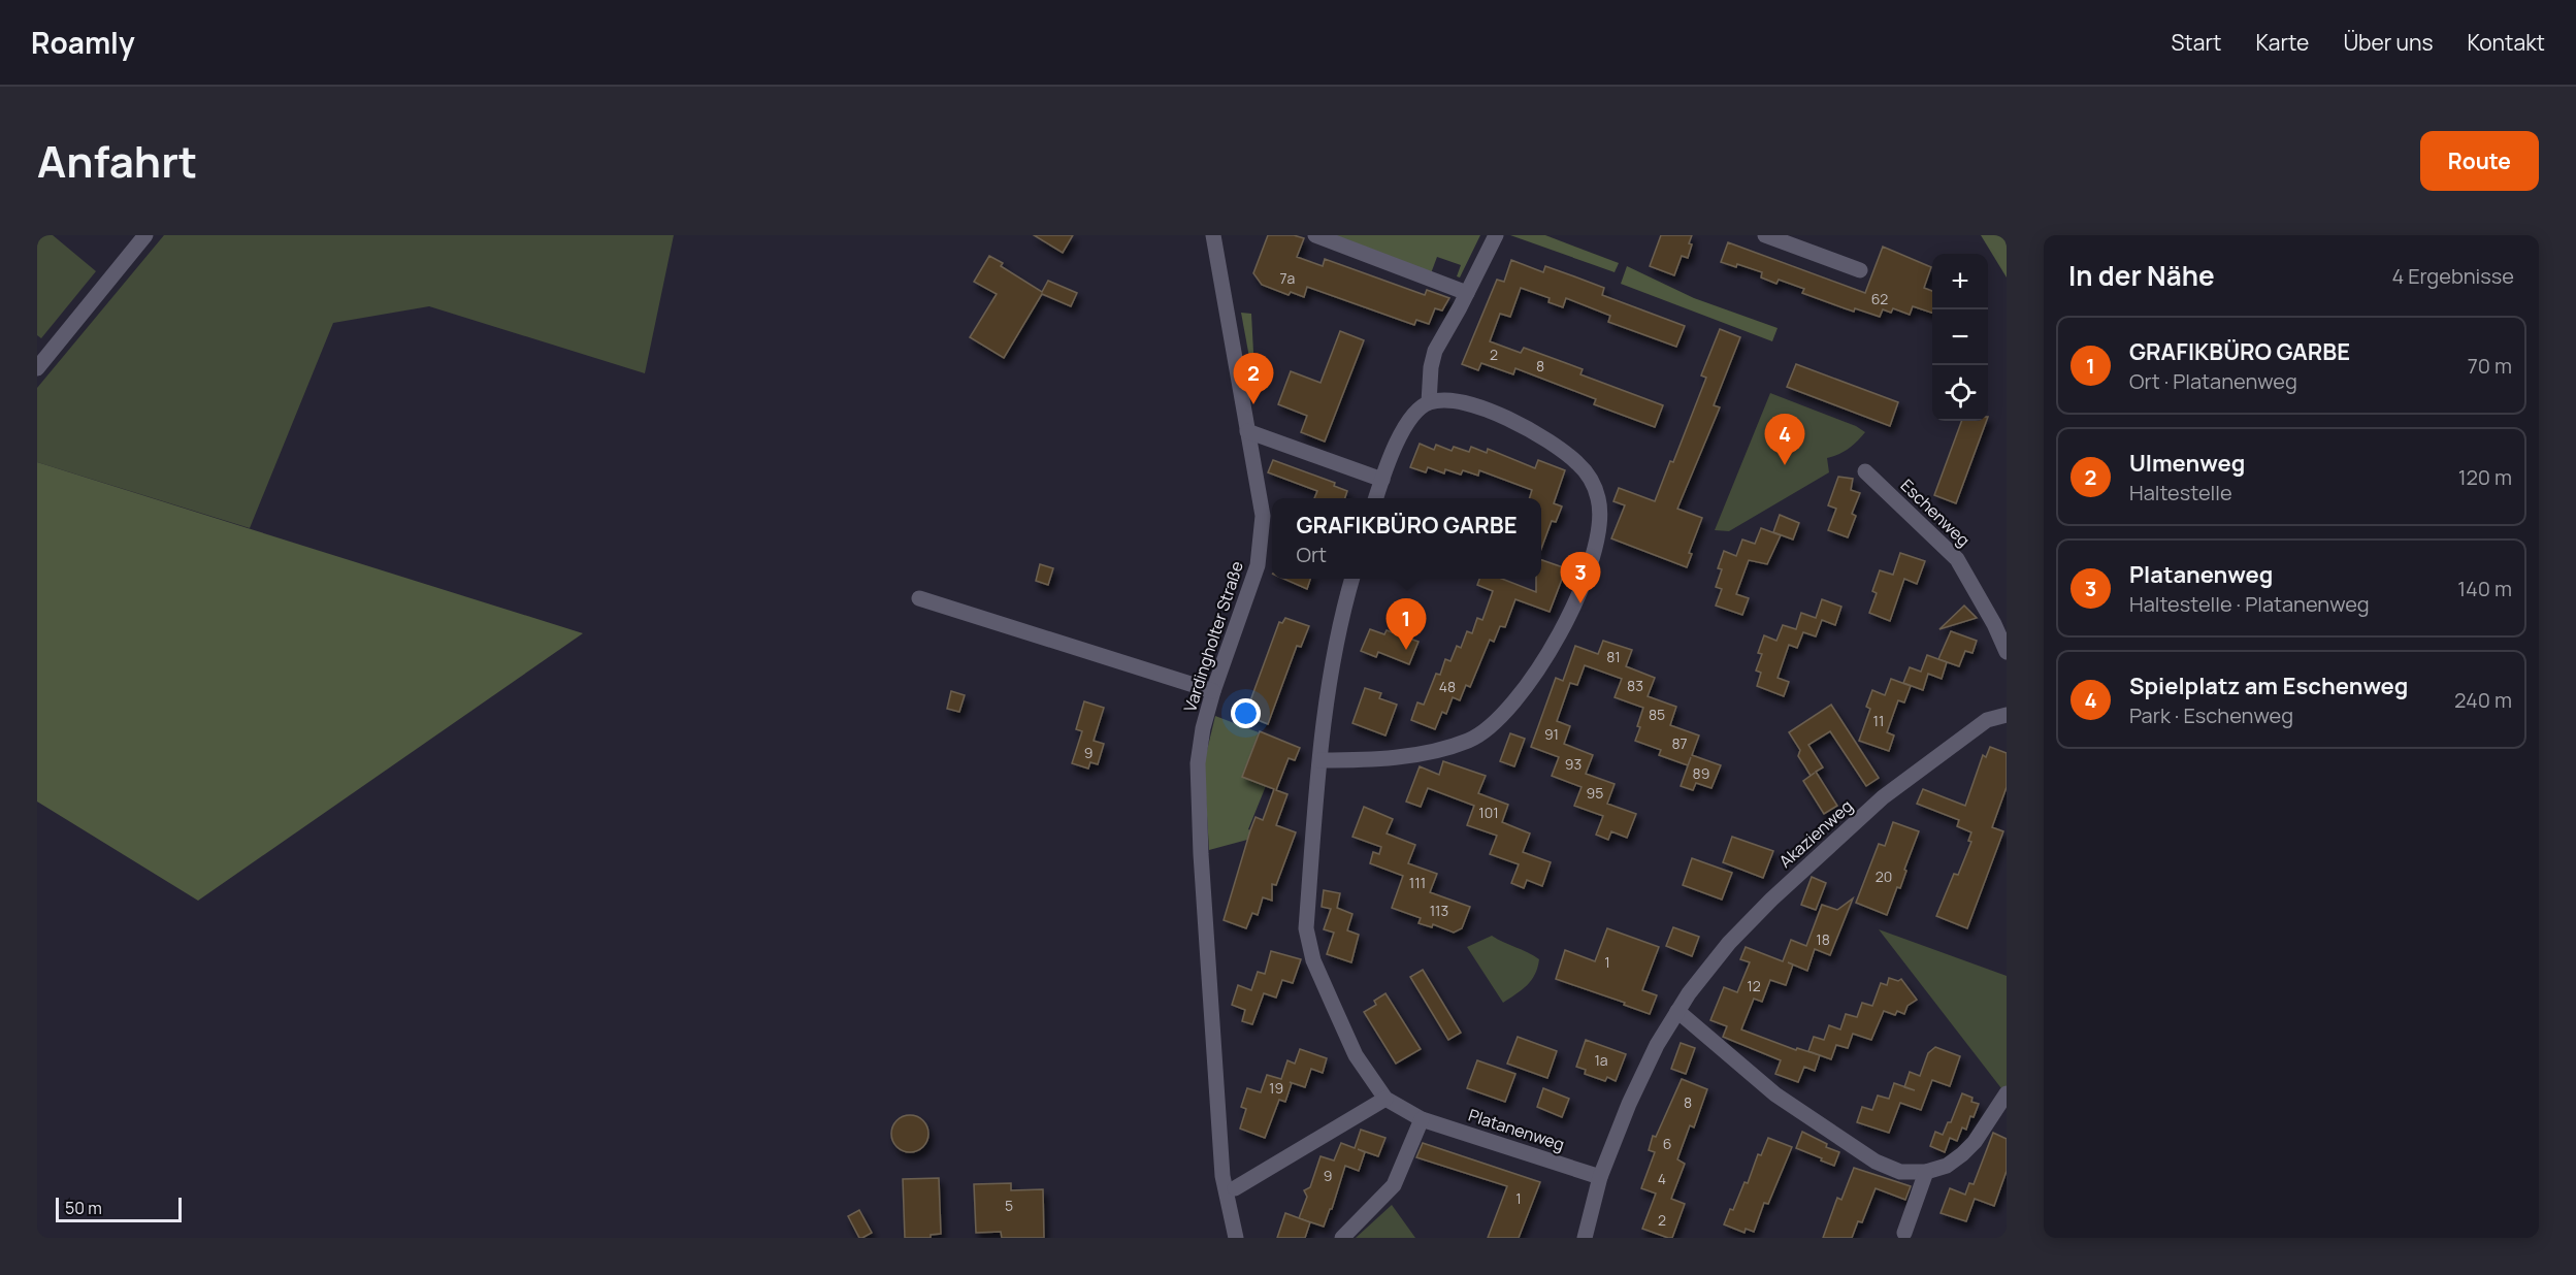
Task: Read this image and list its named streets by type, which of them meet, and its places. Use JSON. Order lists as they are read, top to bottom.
{
  "streets": {
    "street": [
      "Eschenweg",
      "Vardingholter Straße",
      "Akazienweg",
      "Platanenweg"
    ]
  },
  "crossings": [
    ["Akazienweg", "Platanenweg"]
  ],
  "house_numbers": [
    "7a",
    "62",
    "2",
    "8",
    "81",
    "83",
    "48",
    "85",
    "11",
    "91",
    "87",
    "9",
    "93",
    "89",
    "95",
    "101",
    "20",
    "111",
    "113",
    "18",
    "1",
    "12",
    "1a",
    "19",
    "8",
    "6",
    "9",
    "4",
    "1",
    "5",
    "2"
  ],
  "scale_bar": "50 m",
  "page": {
    "header": "Roamly",
    "nav": [
      "Start",
      "Karte",
      "Über uns",
      "Kontakt"
    ],
    "title": "Anfahrt",
    "buttons": "Route",
    "heading": ["In der Nähe", "4 Ergebnisse"],
    "map_buttons": ["+", "−"],
    "list": [
      {
        "mark": "1",
        "name": "GRAFIKBÜRO GARBE",
        "note": "Ort · Platanenweg",
        "value": "70 m"
      },
      {
        "mark": "2",
        "name": "Ulmenweg",
        "note": "Haltestelle",
        "value": "120 m"
      },
      {
        "mark": "3",
        "name": "Platanenweg",
        "note": "Haltestelle · Platanenweg",
        "value": "140 m"
      },
      {
        "mark": "4",
        "name": "Spielplatz am Eschenweg",
        "note": "Park · Eschenweg",
        "value": "240 m"
      }
    ],
    "pins": [
      "2",
      "4",
      "3",
      "1"
    ],
    "popup": ["GRAFIKBÜRO GARBE", "Ort"],
    "scale": "50 m"
  }
}
